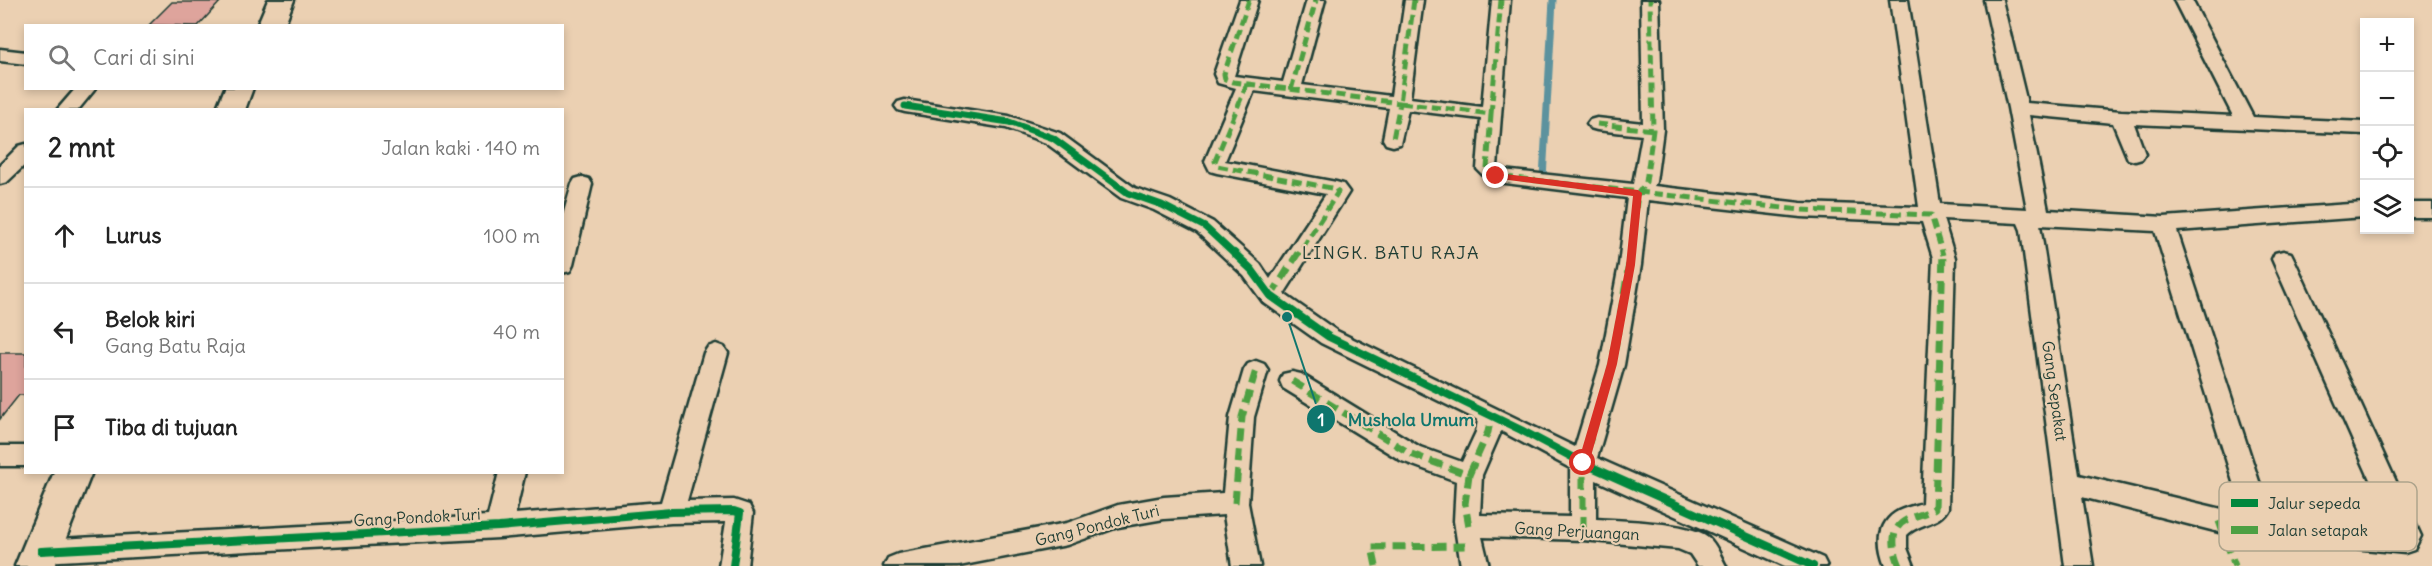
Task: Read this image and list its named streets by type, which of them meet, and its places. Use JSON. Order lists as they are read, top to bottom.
{
  "streets": {
    "street": ["Gang Sepakat", "Gang Pondok Turi", "Gang Perjuangan"]
  },
  "districts": ["LINGK. BATU RAJA"],
  "places": ["Mushola Umum"],
  "legend": ["Jalur sepeda", "Jalan setapak"],
  "page": {
    "map_buttons": ["+", "−"],
    "search": "Cari di sini",
    "heading": ["2 mnt", "Jalan kaki · 140 m"],
    "list": [
      ["Lurus", "100 m"],
      ["Belok kiri", "Gang Batu Raja", "40 m"],
      "Tiba di tujuan"
    ]
  }
}
